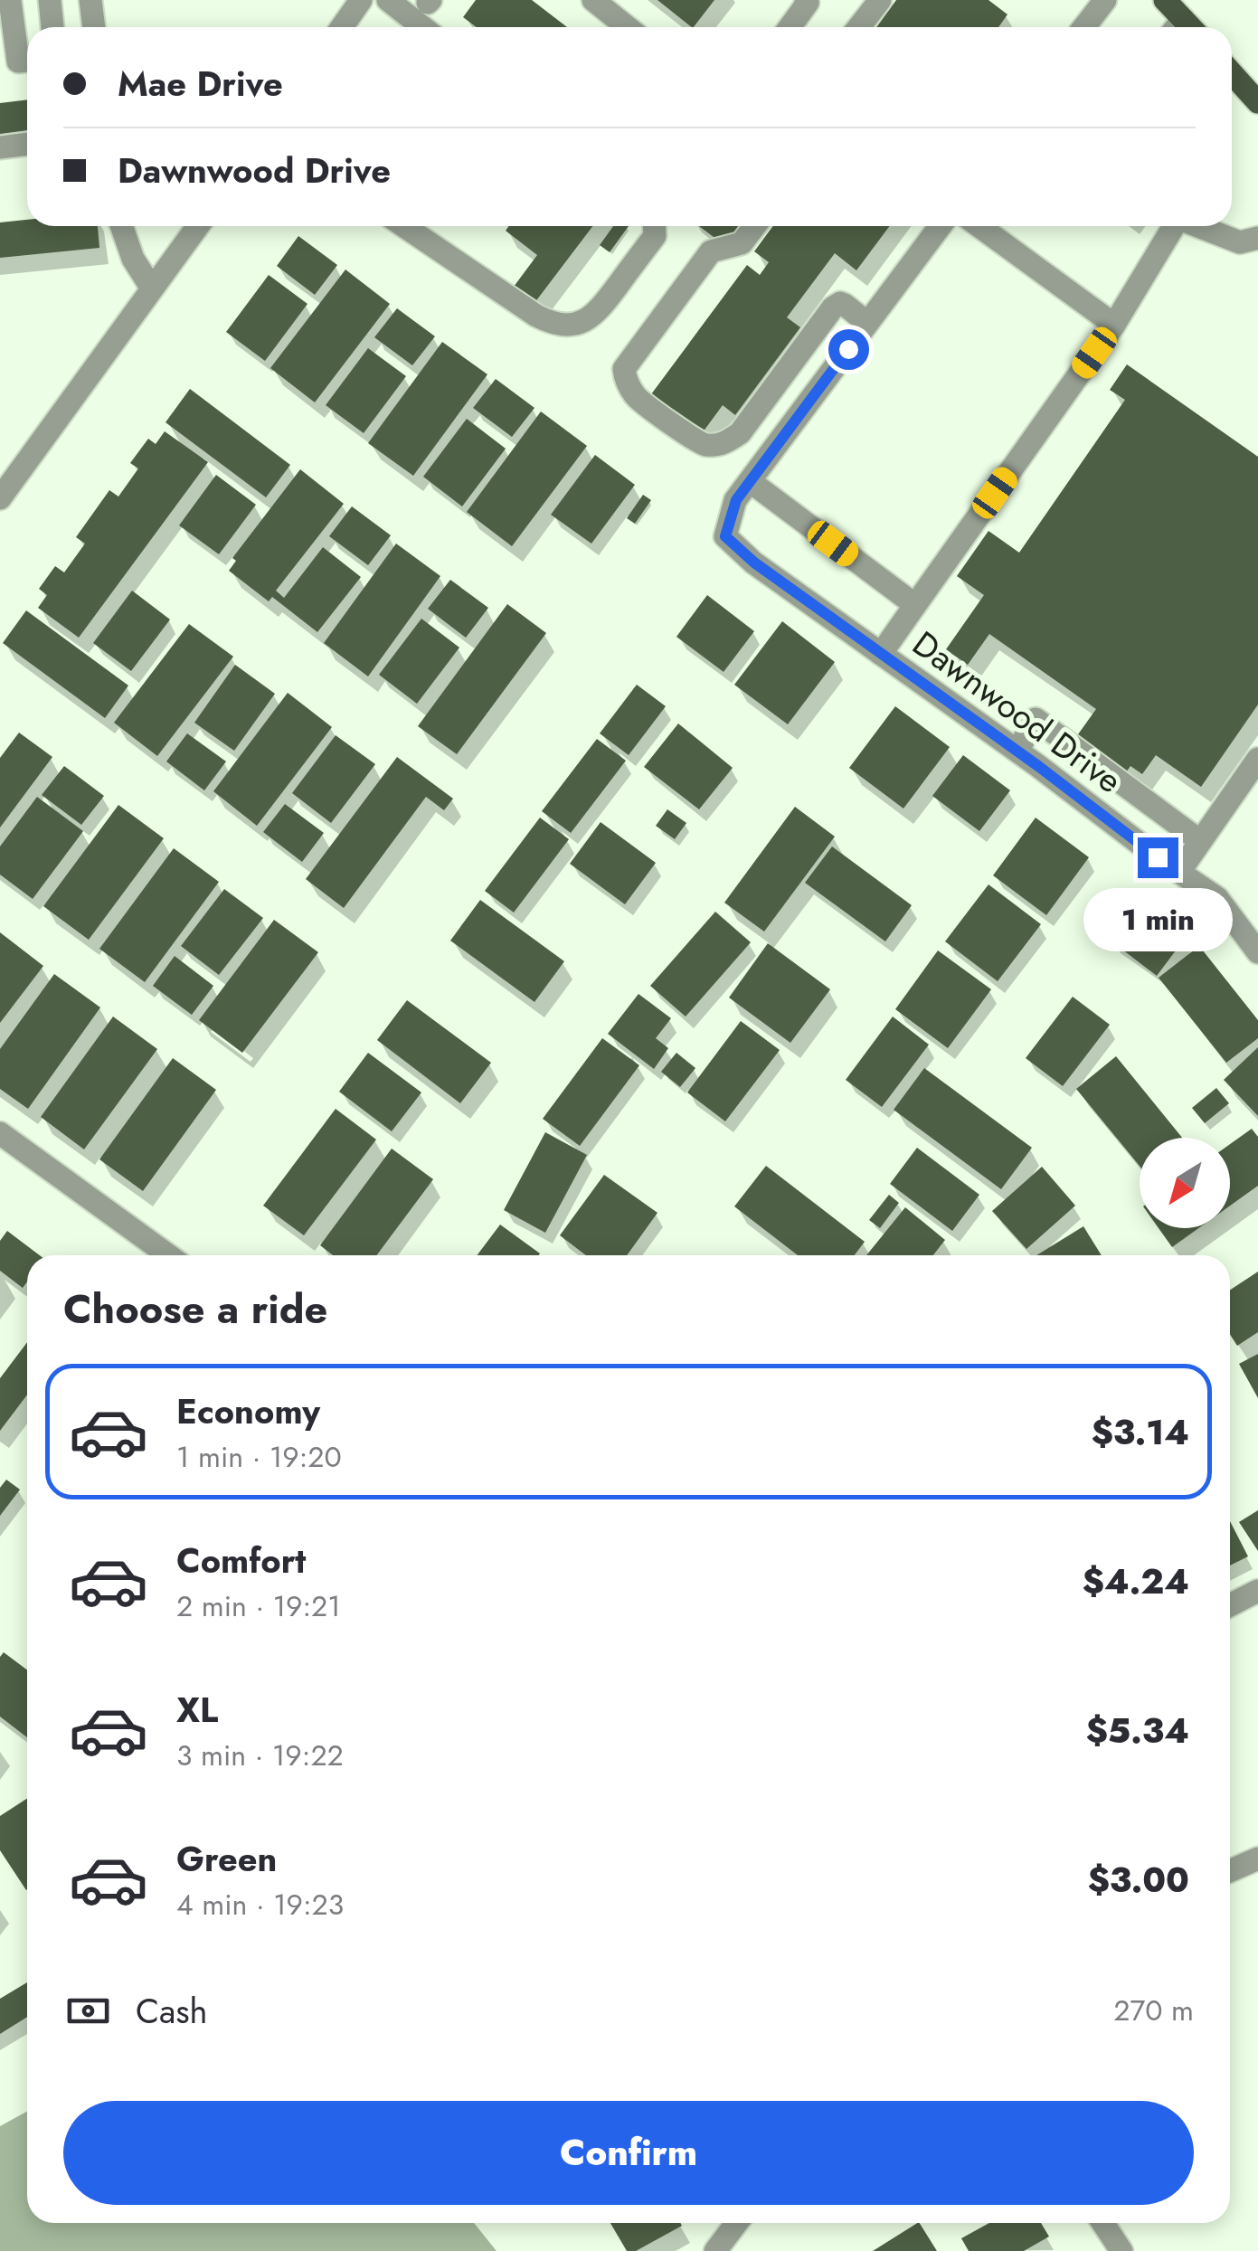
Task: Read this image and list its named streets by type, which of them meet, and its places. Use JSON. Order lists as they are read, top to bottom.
{
  "streets": {
    "street": ["Dawnwood Drive"]
  },
  "north": "bottom left",
  "page": {
    "banner": ["Mae Drive", "Dawnwood Drive"],
    "bubble": "1 min",
    "heading": "Choose a ride",
    "list": [
      {
        "name": "Economy",
        "note": "1 min · 19:20",
        "value": "$3.14"
      },
      {
        "name": "Comfort",
        "note": "2 min · 19:21",
        "value": "$4.24"
      },
      {
        "name": "XL",
        "note": "3 min · 19:22",
        "value": "$5.34"
      },
      {
        "name": "Green",
        "note": "4 min · 19:23",
        "value": "$3.00"
      }
    ],
    "pay": ["Cash", "270 m"],
    "buttons": "Confirm"
  }
}
